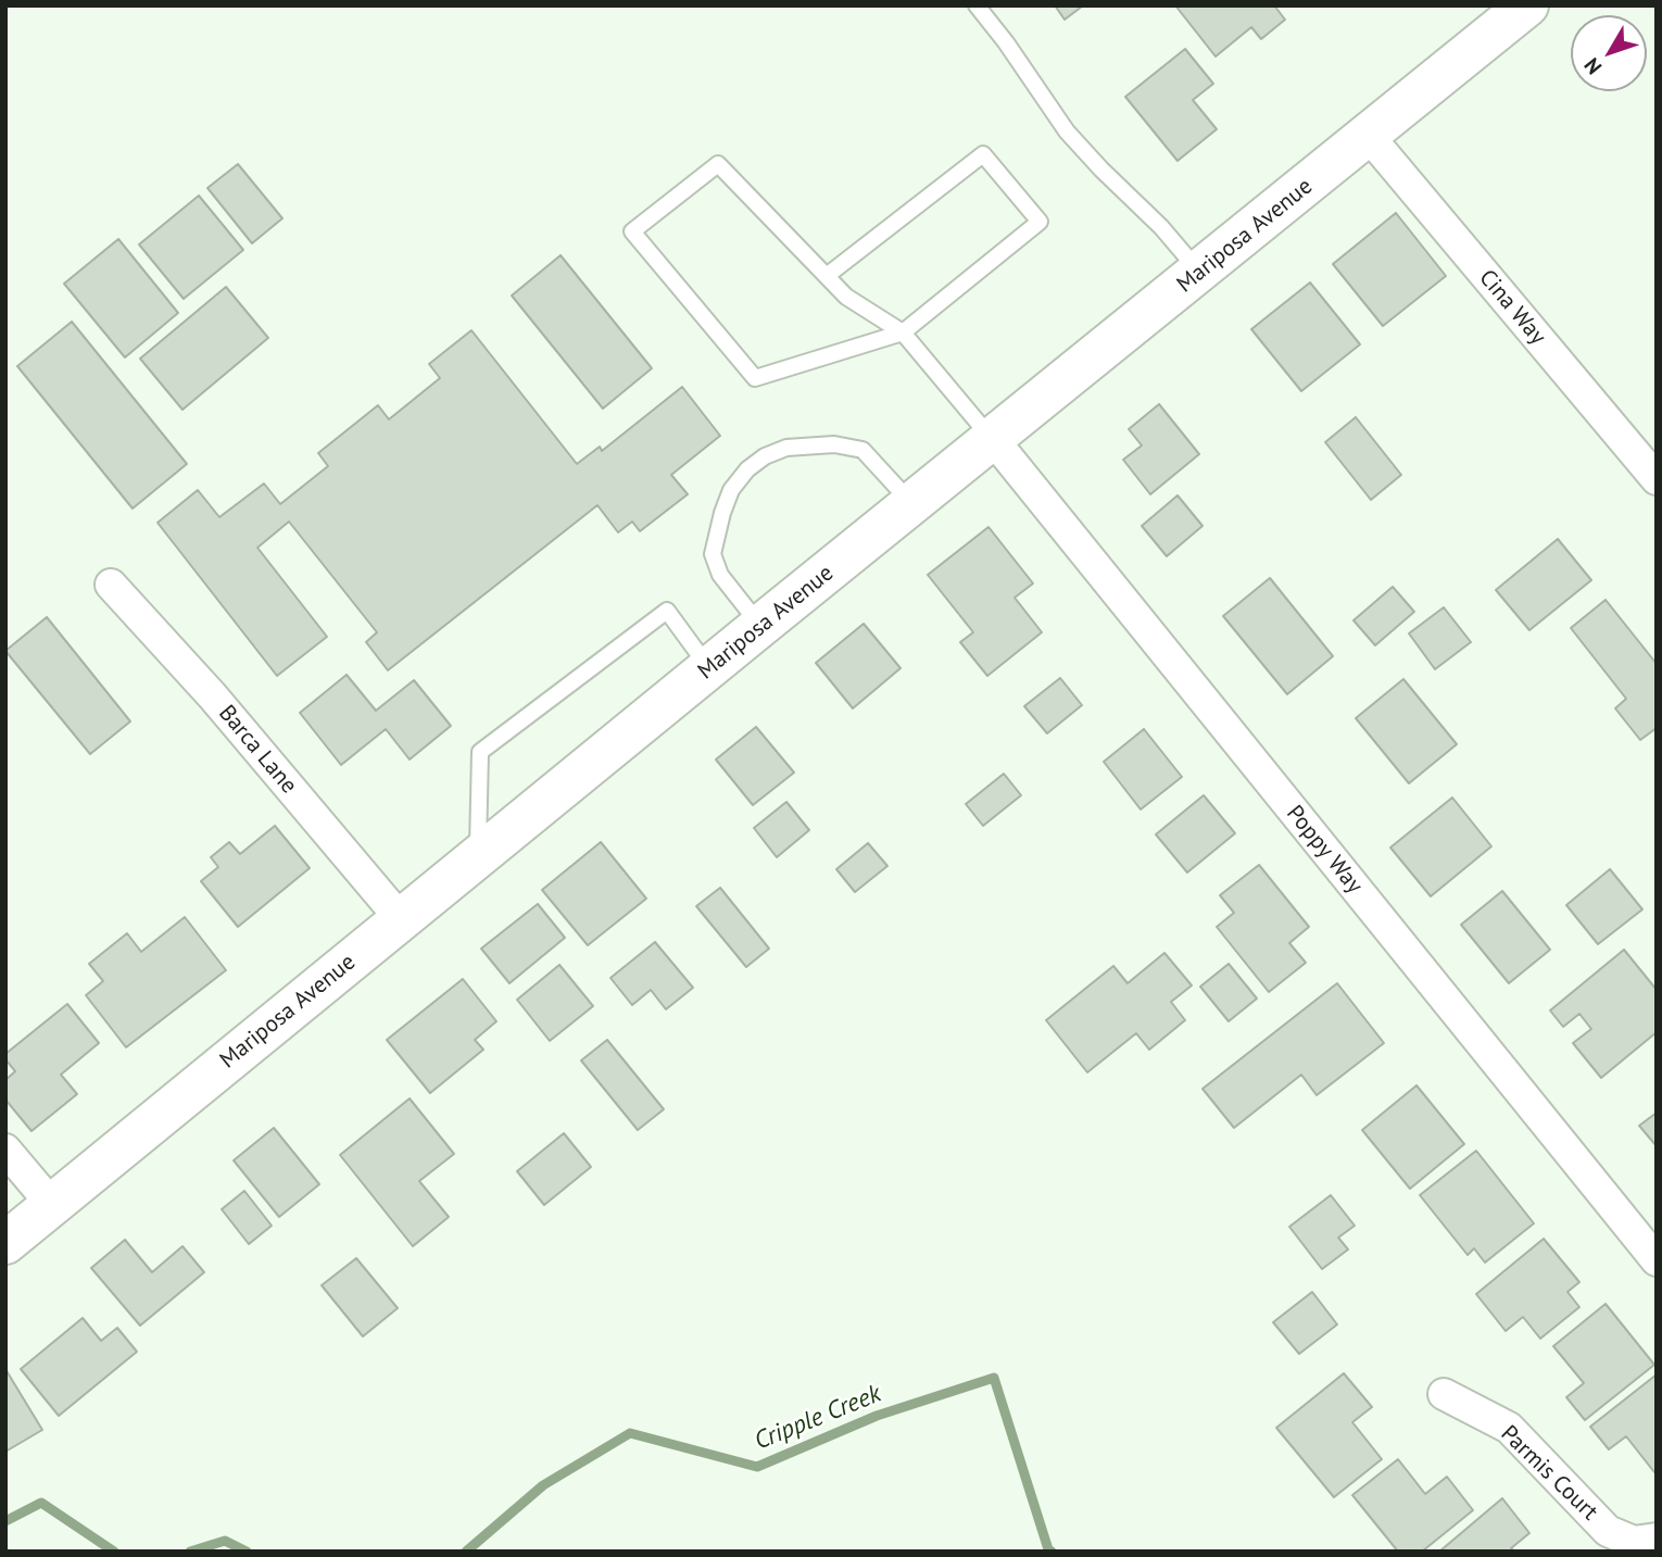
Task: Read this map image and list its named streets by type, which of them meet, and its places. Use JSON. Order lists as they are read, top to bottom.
{
  "streets": {
    "street": [
      "Mariposa Avenue",
      "Cina Way",
      "Barca Lane",
      "Poppy Way",
      "Parmis Court"
    ]
  },
  "crossings": [
    ["Mariposa Avenue", "Cina Way"],
    ["Mariposa Avenue", "Barca Lane"],
    ["Mariposa Avenue", "Poppy Way"]
  ],
  "water": ["Cripple Creek"],
  "north": "bottom left"
}
